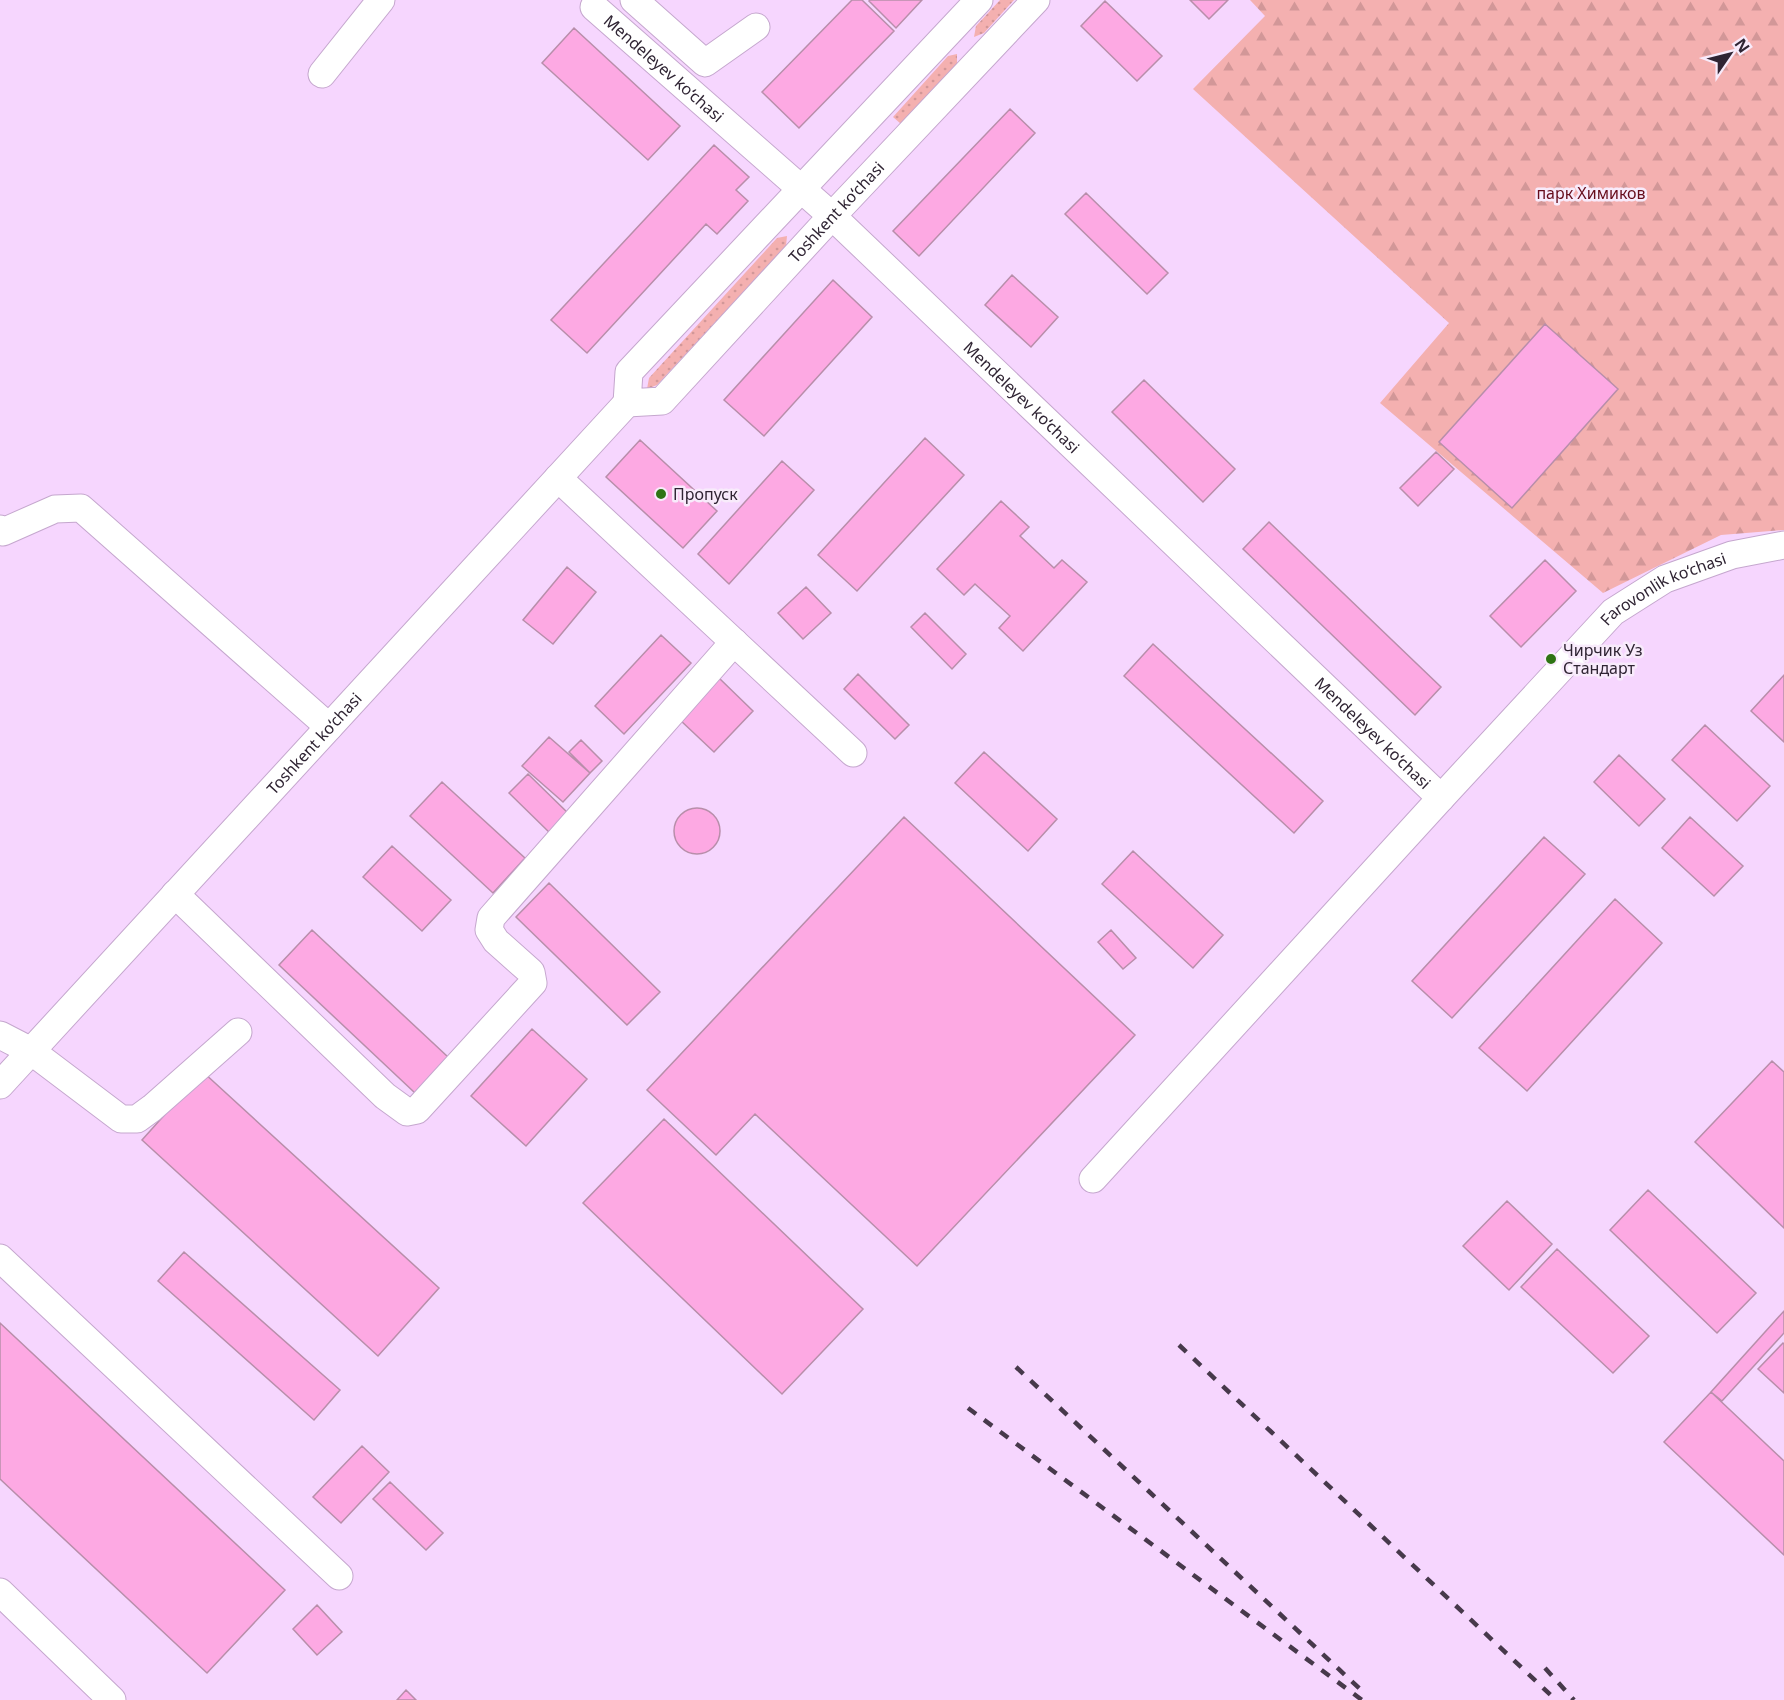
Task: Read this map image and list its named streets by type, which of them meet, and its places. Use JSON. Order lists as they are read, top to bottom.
{
  "streets": {
    "street": ["Mendeleyev ko‘chasi", "Toshkent ko‘chasi", "Farovonlik ko‘chasi"]
  },
  "crossings": [
    ["Mendeleyev ko‘chasi", "Toshkent ko‘chasi"],
    ["Mendeleyev ko‘chasi", "Farovonlik ko‘chasi"]
  ],
  "parks": ["парк Химиков"],
  "places": ["Пропуск", "Чирчик Уз Стандарт"],
  "north": "top right"
}
